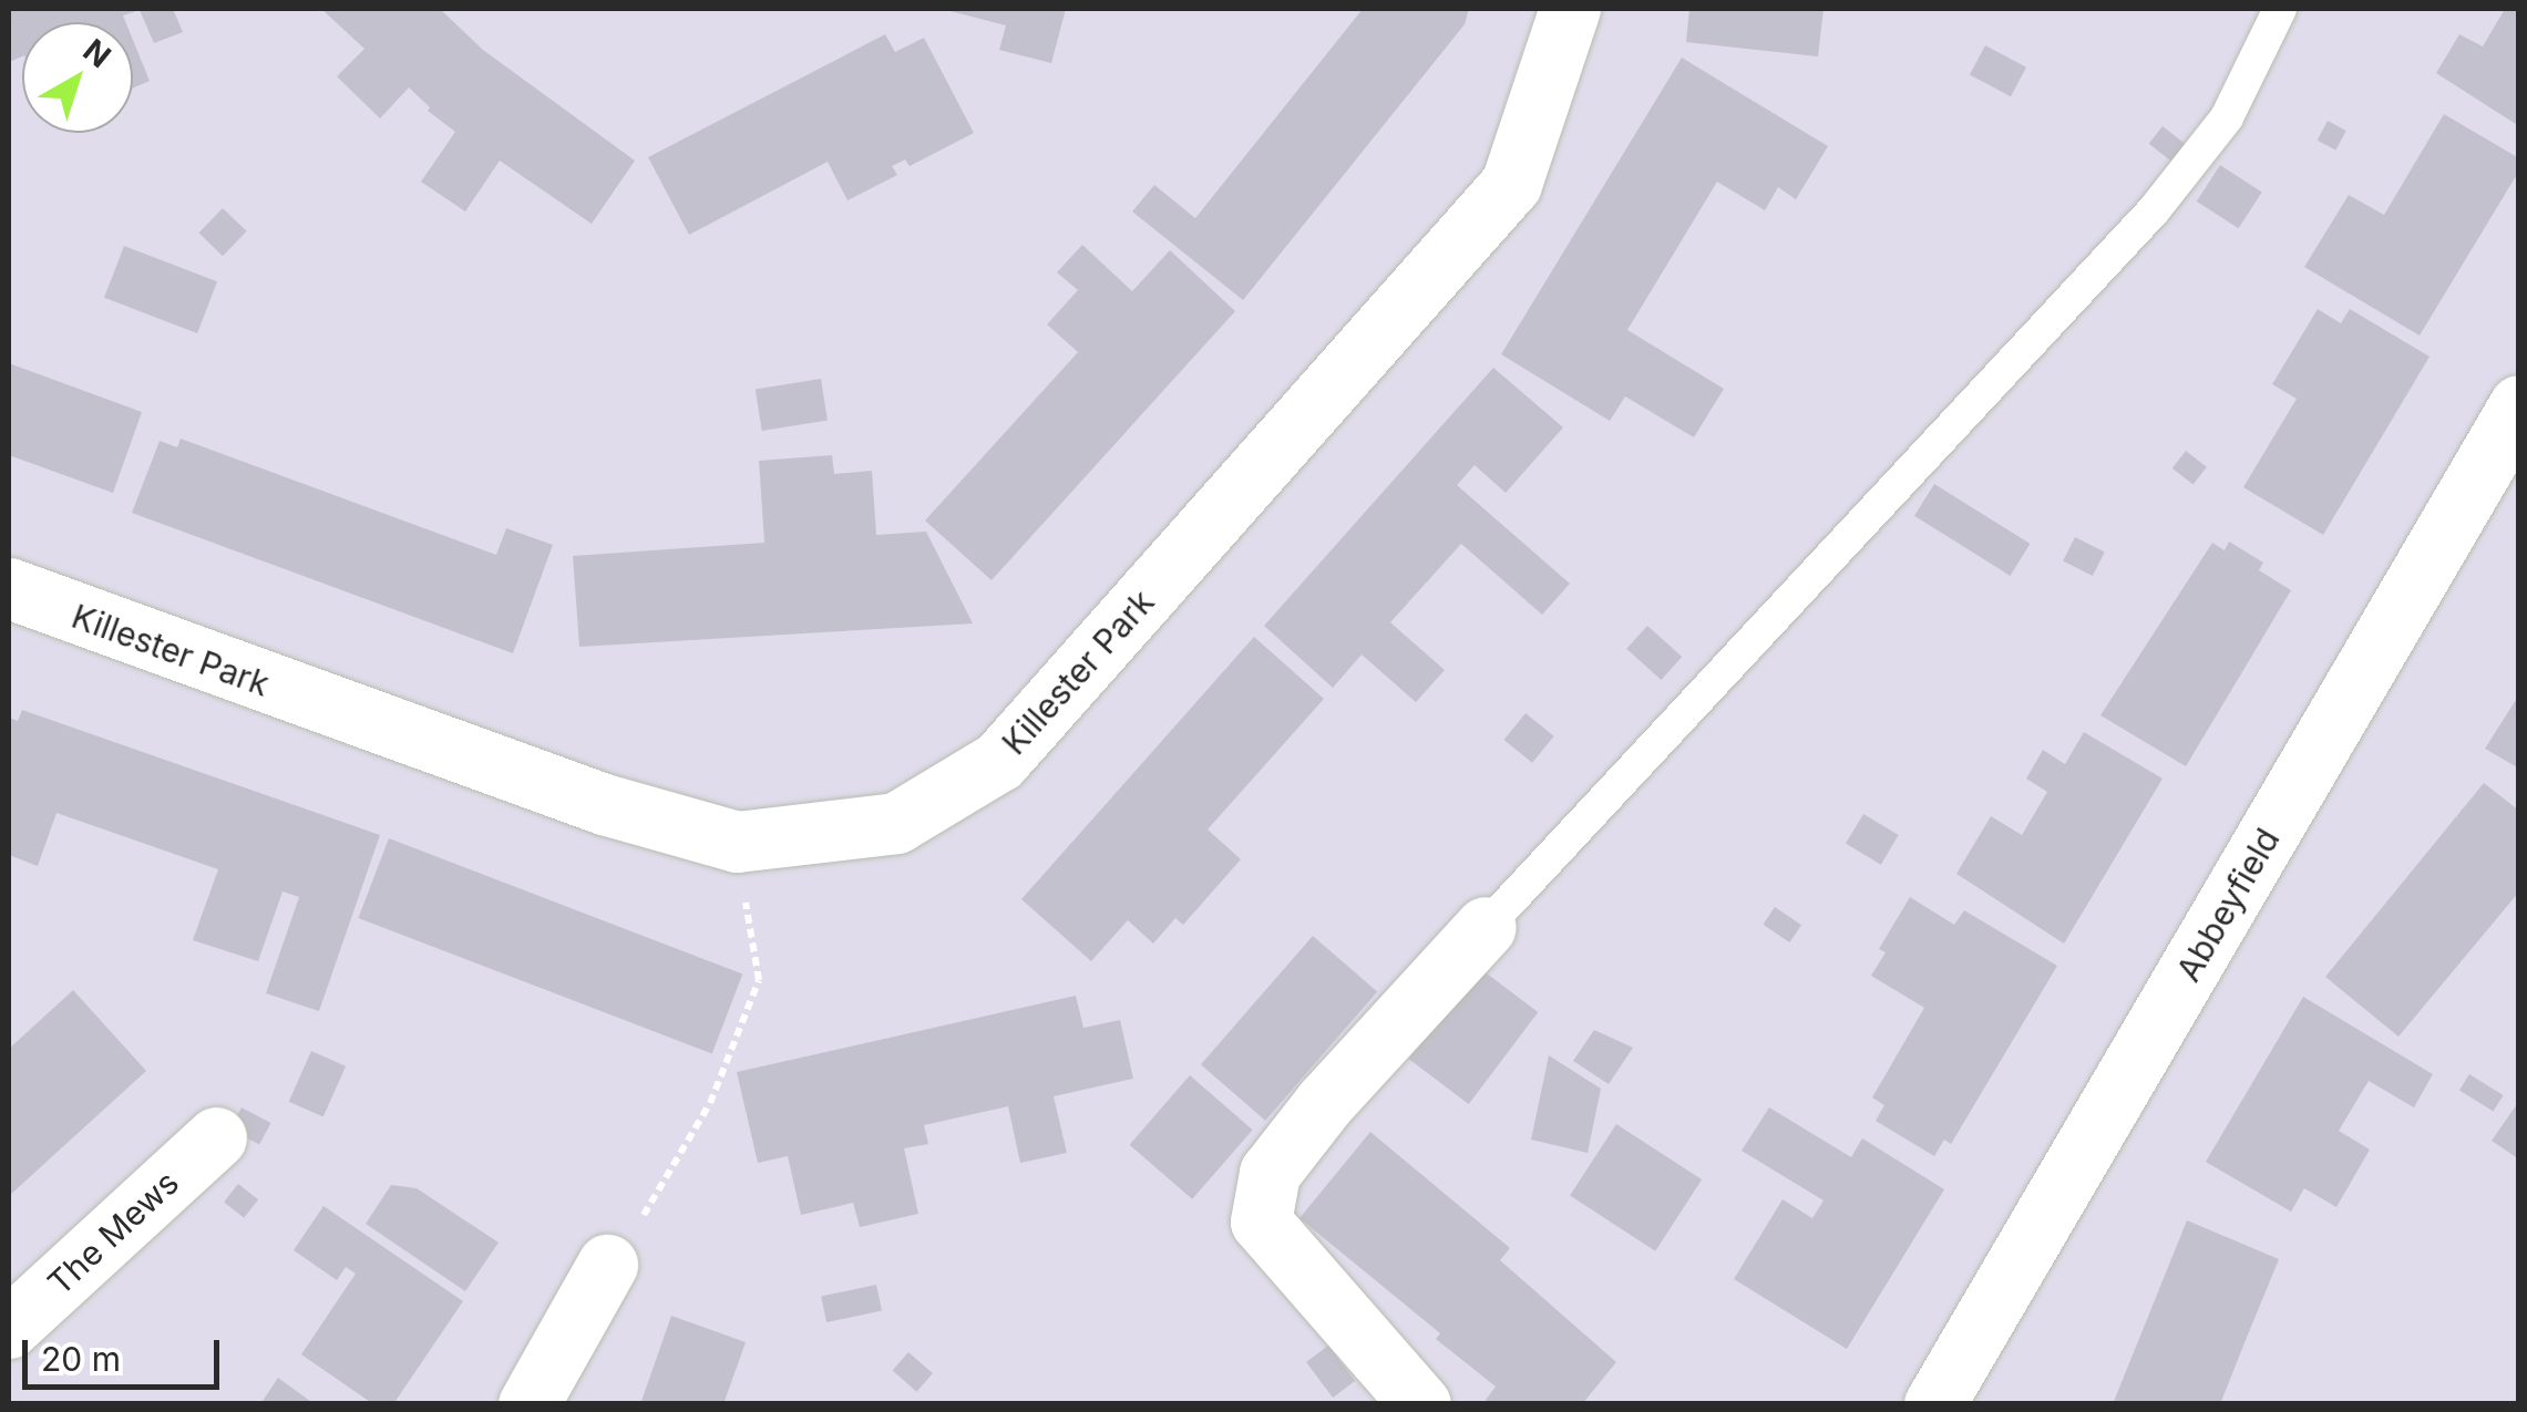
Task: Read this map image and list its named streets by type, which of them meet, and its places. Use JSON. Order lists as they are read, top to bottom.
{
  "streets": {
    "street": ["Killester Park", "Abbeyfield", "The Mews"]
  },
  "scale_bar": "20 m",
  "north": "top right"
}
